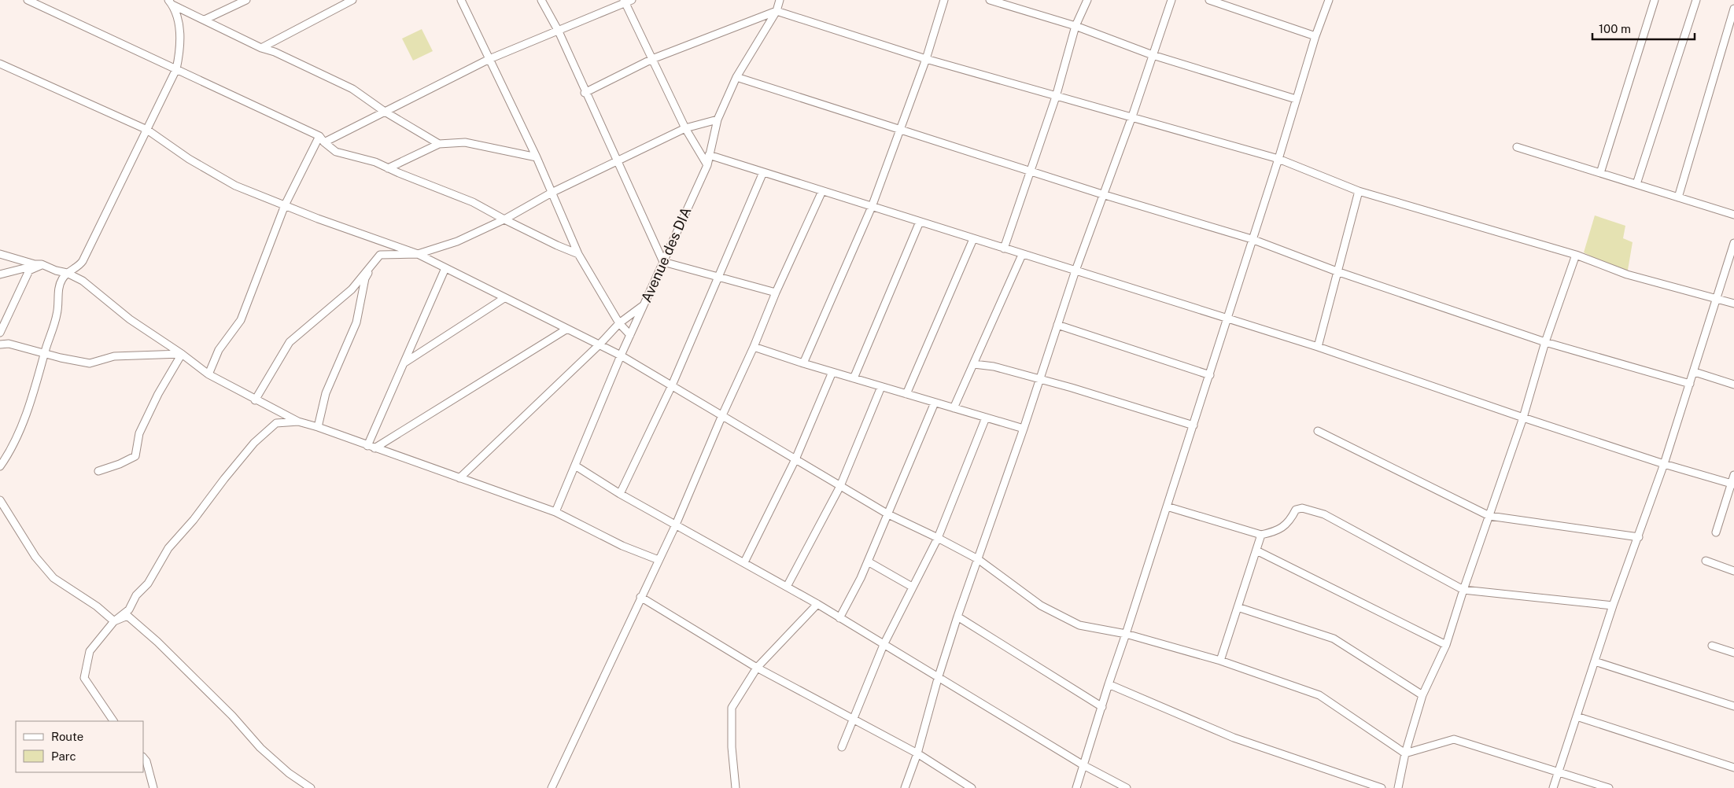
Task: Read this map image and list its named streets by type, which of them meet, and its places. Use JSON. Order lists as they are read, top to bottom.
{
  "streets": {
    "street": ["Avenue des DIA"]
  },
  "legend": ["Route", "Parc"],
  "scale_bar": "100 m"
}
